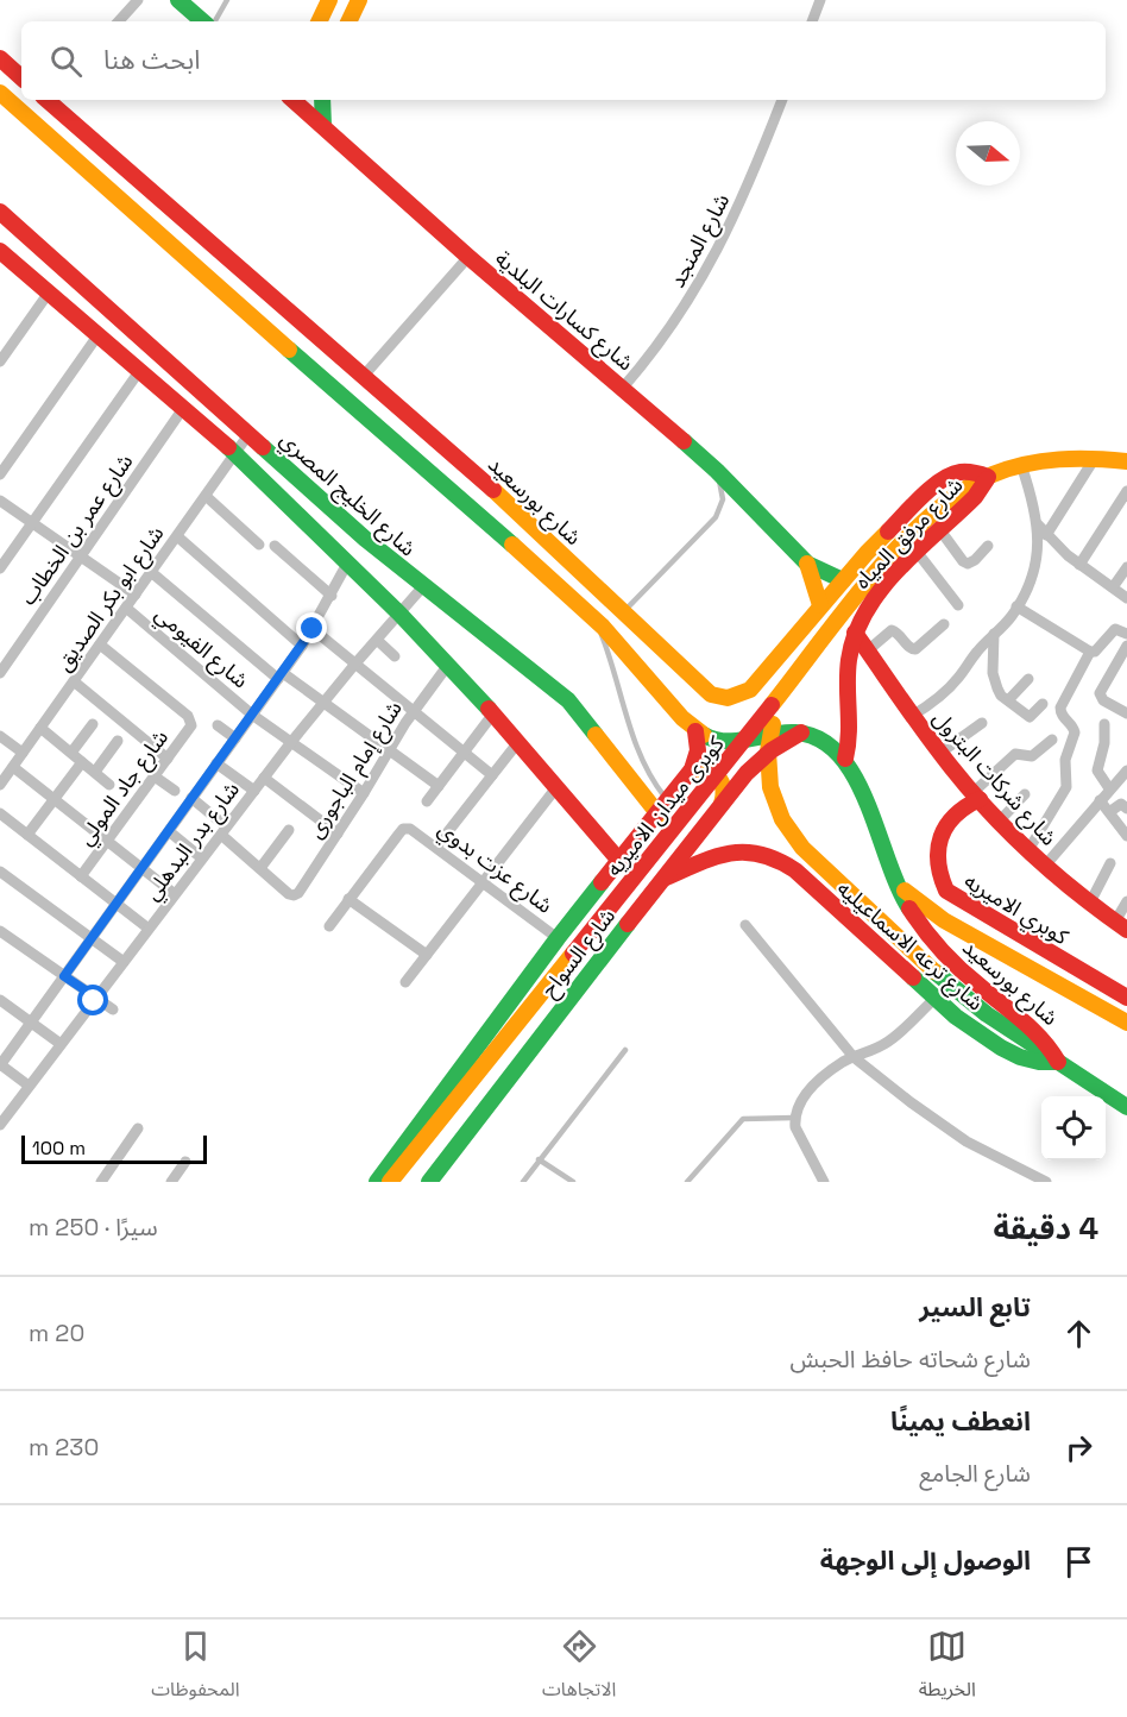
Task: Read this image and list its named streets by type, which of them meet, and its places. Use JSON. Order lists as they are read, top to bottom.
{
  "streets": {
    "main road": [
      "شارع كسارات البلدية",
      "شارع الخليج المصري",
      "شارع بورسعيد",
      "شارع مرفق المياه",
      "شارع شركات البترول",
      "كوبرى ميدان الاميريه",
      "كوبري الاميريه",
      "شارع ترعه الاسماعيليه",
      "شارع السواح"
    ],
    "street": [
      "شارع المنجد",
      "شارع عمر بن الخطاب",
      "شارع ابو بكر الصديق",
      "شارع الفيومي",
      "شارع إمام الباجورى",
      "شارع جاد المولي",
      "شارع بدر البدهلي",
      "شارع عزت بدوي"
    ]
  },
  "crossings": [
    ["شارع المنجد", "شارع كسارات البلدية"],
    ["شارع كسارات البلدية", "شارع بورسعيد"],
    ["شارع الخليج المصري", "شارع ابو بكر الصديق"],
    ["شارع الخليج المصري", "شارع بدر البدهلي"],
    ["شارع الخليج المصري", "شارع السواح"],
    ["شارع بورسعيد", "شارع مرفق المياه"],
    ["شارع بورسعيد", "كوبرى ميدان الاميريه"],
    ["شارع بورسعيد", "كوبري الاميريه"],
    ["شارع بورسعيد", "شارع ترعه الاسماعيليه"],
    ["شارع بورسعيد", "شارع السواح"],
    ["شارع مرفق المياه", "شارع شركات البترول"],
    ["شارع مرفق المياه", "كوبرى ميدان الاميريه"],
    ["شارع ابو بكر الصديق", "شارع الفيومي"],
    ["شارع ابو بكر الصديق", "شارع جاد المولي"],
    ["شارع الفيومي", "شارع إمام الباجورى"],
    ["شارع الفيومي", "شارع بدر البدهلي"],
    ["شارع شركات البترول", "كوبري الاميريه"],
    ["شارع عزت بدوي", "شارع السواح"],
    ["شارع ترعه الاسماعيليه", "شارع السواح"]
  ],
  "scale_bar": "100 m",
  "north": "right",
  "page": {
    "search": "ابحث هنا",
    "scale": "100 m",
    "heading": ["4 دقيقة", "سيرًا · 250 m"],
    "list": [
      ["تابع السير", "شارع شحاته حافظ الحبش", "20 m"],
      ["انعطف يمينًا", "شارع الجامع", "230 m"],
      "الوصول إلى الوجهة"
    ],
    "nav": ["الخريطة", "الاتجاهات", "المحفوظات"]
  }
}
